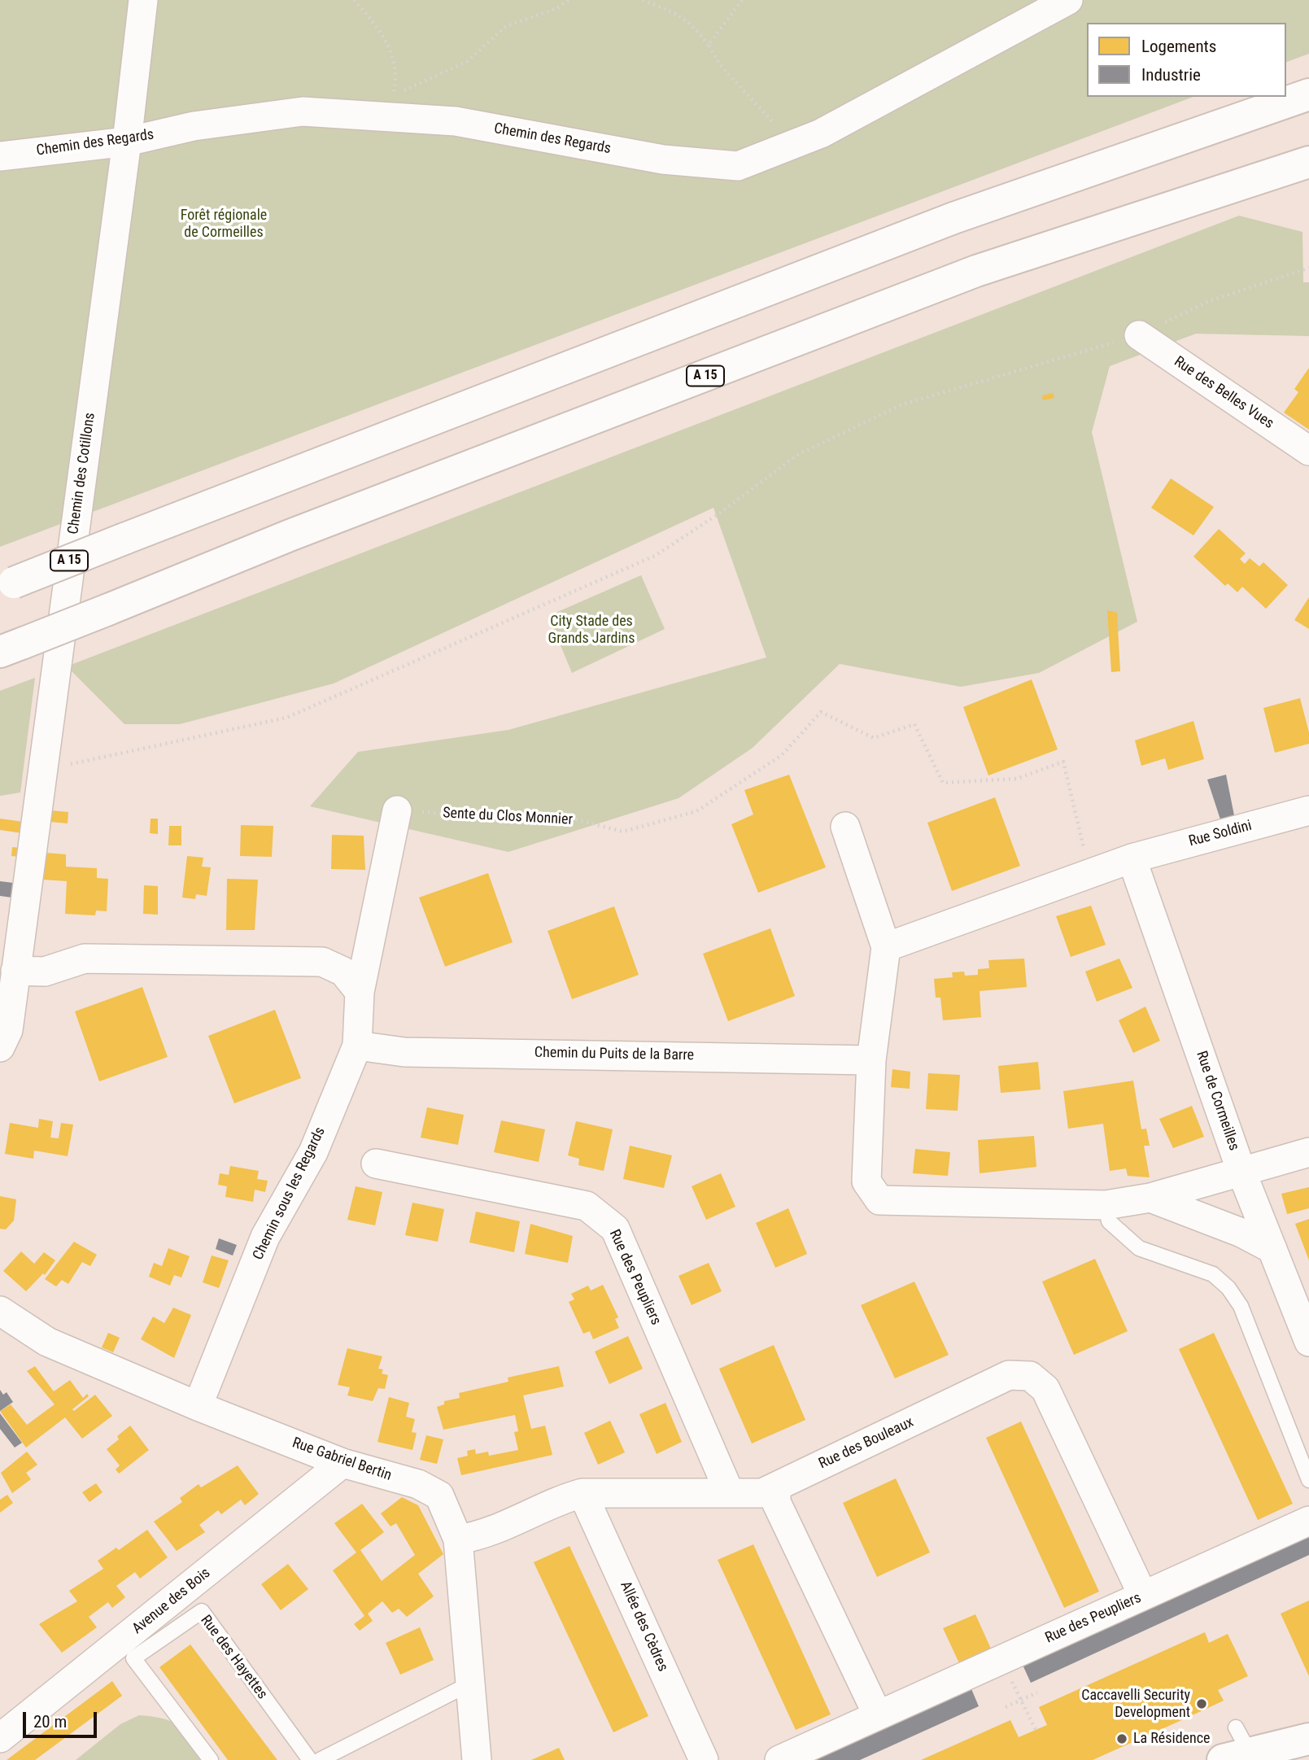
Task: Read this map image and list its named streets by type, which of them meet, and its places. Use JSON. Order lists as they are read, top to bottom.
{
  "streets": {
    "main road": ["A 15"],
    "street": [
      "Chemin des Regards",
      "Rue des Belles Vues",
      "Chemin des Cotillons",
      "Rue Soldini",
      "Chemin du Puits de la Barre",
      "Rue de Cormeilles",
      "Chemin sous les Regards",
      "Rue des Peupliers",
      "Rue des Bouleaux",
      "Rue Gabriel Bertin",
      "Avenue des Bois",
      "Allée des Cèdres"
    ],
    "lane": ["Rue des Hayettes"],
    "path": ["Sente du Clos Monnier"]
  },
  "crossings": [
    ["Chemin des Regards", "Chemin des Cotillons"],
    ["Sente du Clos Monnier", "Chemin sous les Regards"],
    ["Rue Soldini", "Rue de Cormeilles"],
    ["Chemin du Puits de la Barre", "Chemin sous les Regards"],
    ["Chemin sous les Regards", "Rue Gabriel Bertin"],
    ["Rue des Peupliers", "Rue des Bouleaux"],
    ["Rue des Bouleaux", "Rue Gabriel Bertin"],
    ["Rue des Bouleaux", "Allée des Cèdres"],
    ["Rue Gabriel Bertin", "Avenue des Bois"]
  ],
  "parks": ["Forêt régionale de Cormeilles", "City Stade des Grands Jardins"],
  "places": ["Caccavelli Security Development", "La Résidence"],
  "legend": ["Logements", "Industrie"],
  "scale_bar": "20 m"
}
